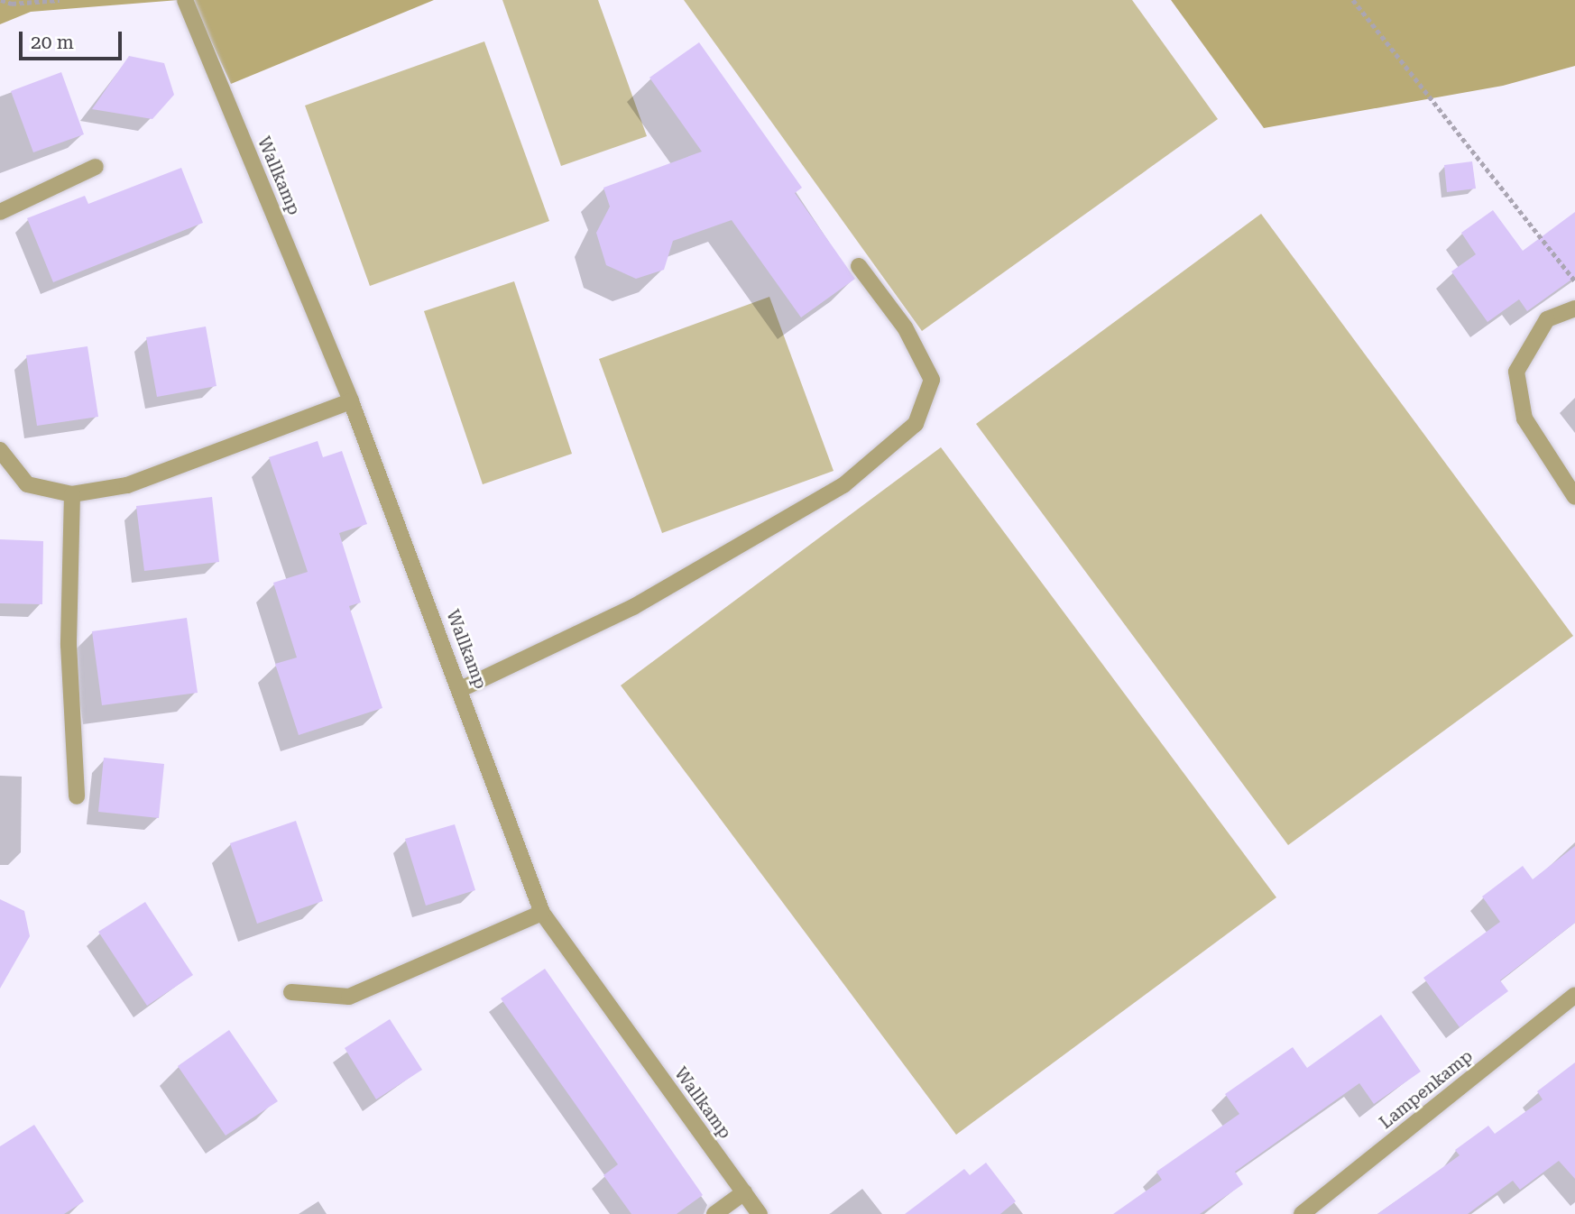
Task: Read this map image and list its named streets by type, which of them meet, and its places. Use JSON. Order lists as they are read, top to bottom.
{
  "streets": {
    "street": ["Wallkamp", "Lampenkamp"]
  },
  "scale_bar": "20 m"
}
